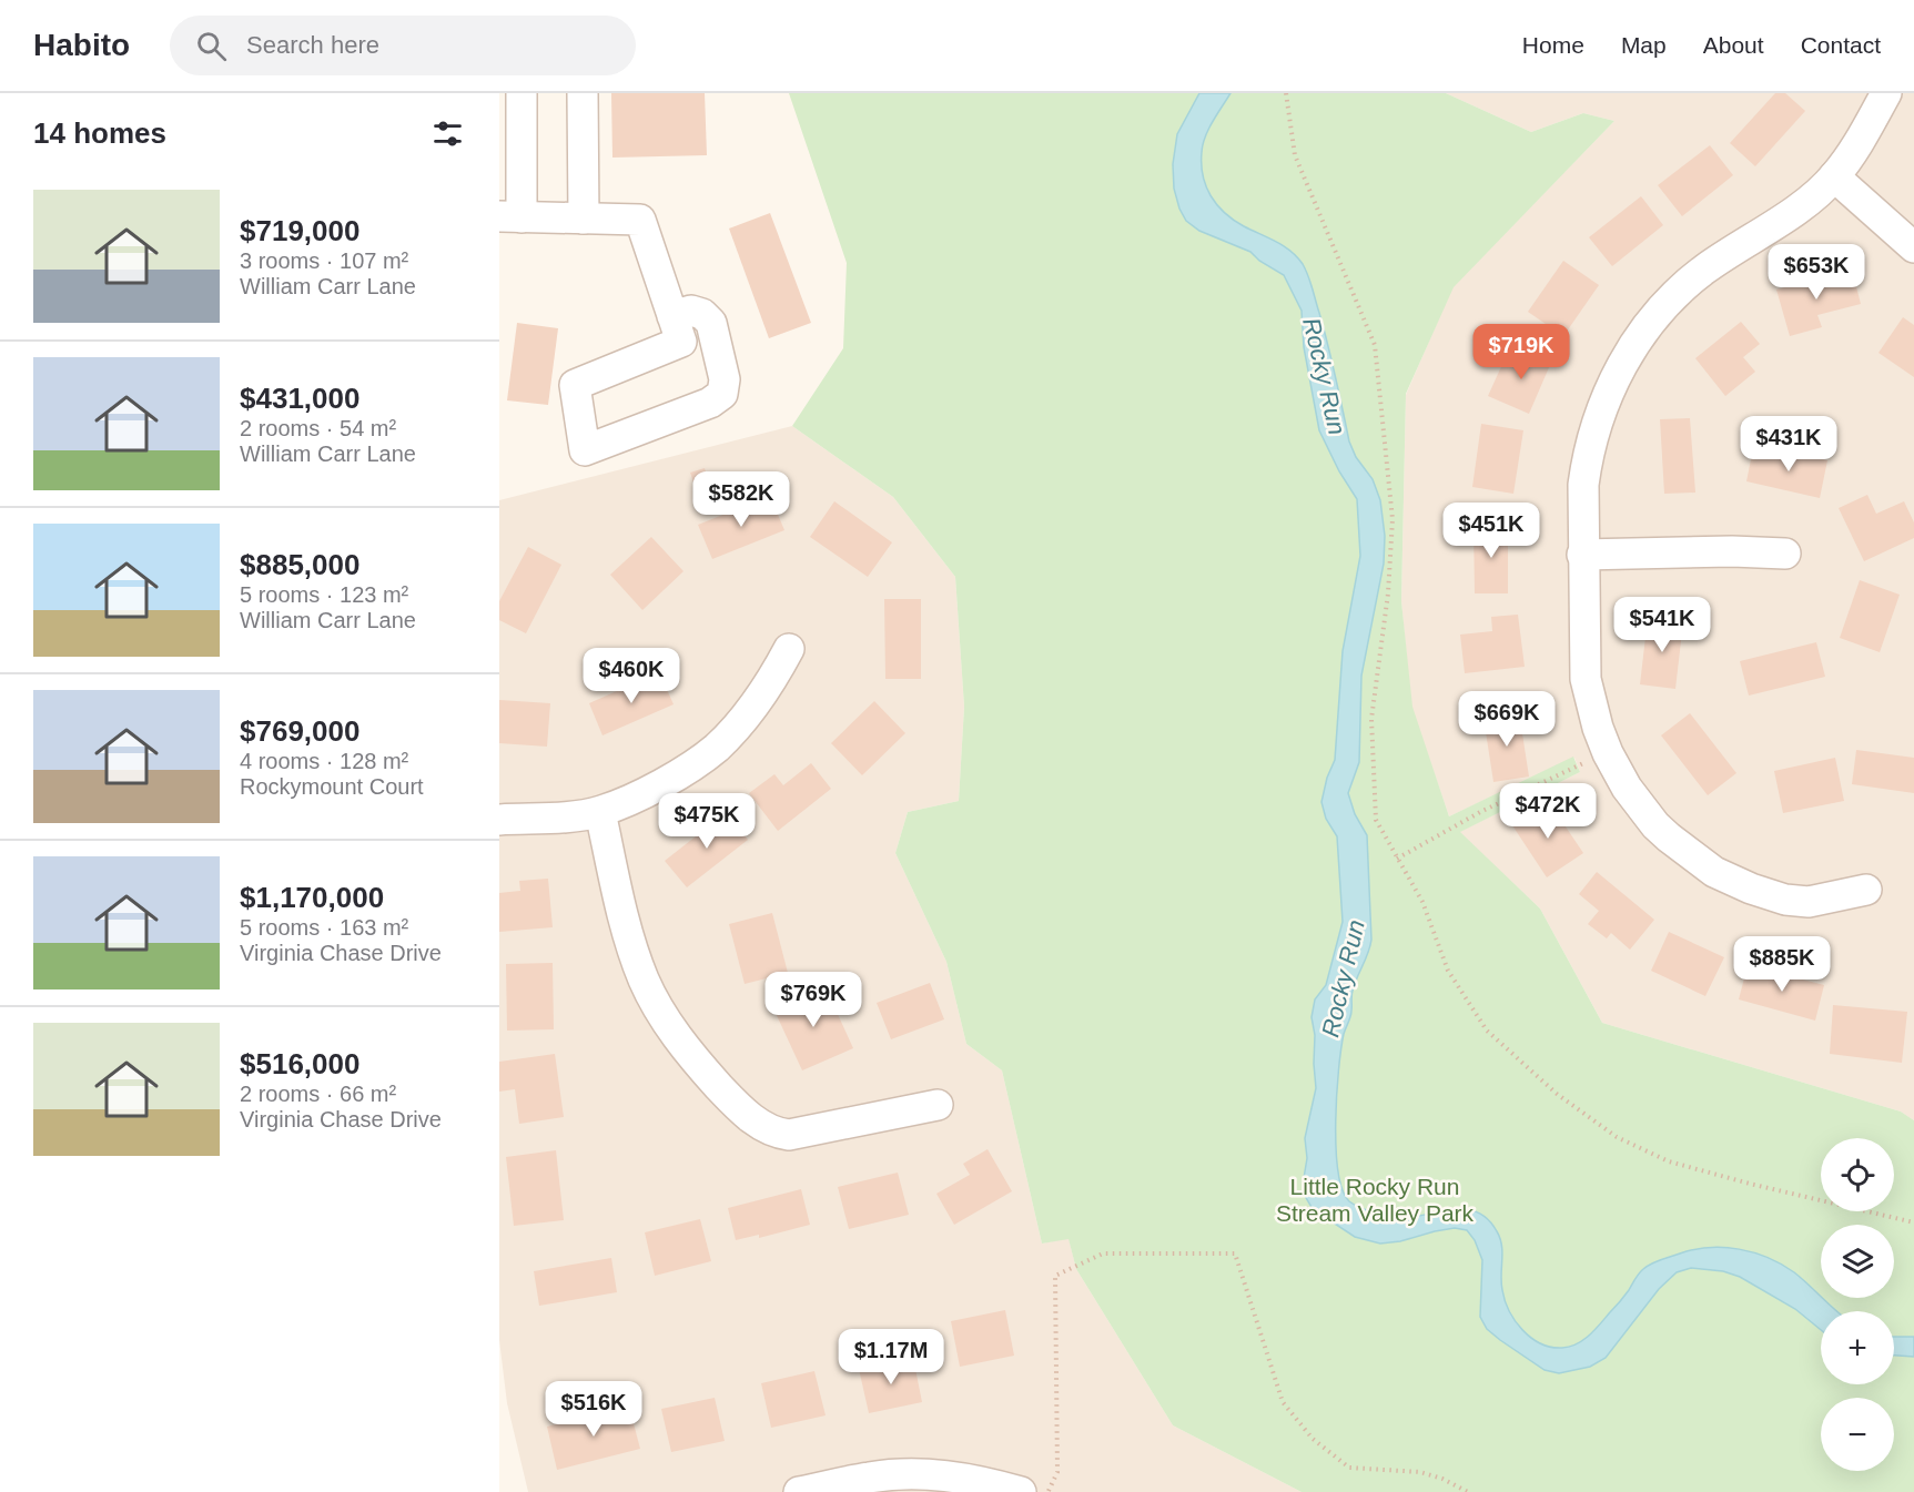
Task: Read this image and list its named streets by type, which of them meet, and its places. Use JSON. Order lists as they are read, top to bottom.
{
  "water": ["Rocky Run"],
  "parks": ["Little Rocky Run Stream Valley Park"],
  "page": {
    "header": "Habito",
    "search": "Search here",
    "nav": [
      "Home",
      "Map",
      "About",
      "Contact"
    ],
    "heading": "14 homes",
    "list": [
      {
        "name": "$719,000",
        "note": "3 rooms · 107 m² · William Carr Lane"
      },
      {
        "name": "$431,000",
        "note": "2 rooms · 54 m² · William Carr Lane"
      },
      {
        "name": "$885,000",
        "note": "5 rooms · 123 m² · William Carr Lane"
      },
      {
        "name": "$769,000",
        "note": "4 rooms · 128 m² · Rockymount Court"
      },
      {
        "name": "$1,170,000",
        "note": "5 rooms · 163 m² · Virginia Chase Drive"
      },
      {
        "name": "$516,000",
        "note": "2 rooms · 66 m² · Virginia Chase Drive"
      }
    ],
    "price": [
      "$653K",
      "$719K",
      "$431K",
      "$582K",
      "$451K",
      "$541K",
      "$460K",
      "$669K",
      "$472K",
      "$475K",
      "$885K",
      "$769K",
      "$1.17M",
      "$516K"
    ],
    "map_buttons": ["+", "−"]
  }
}
